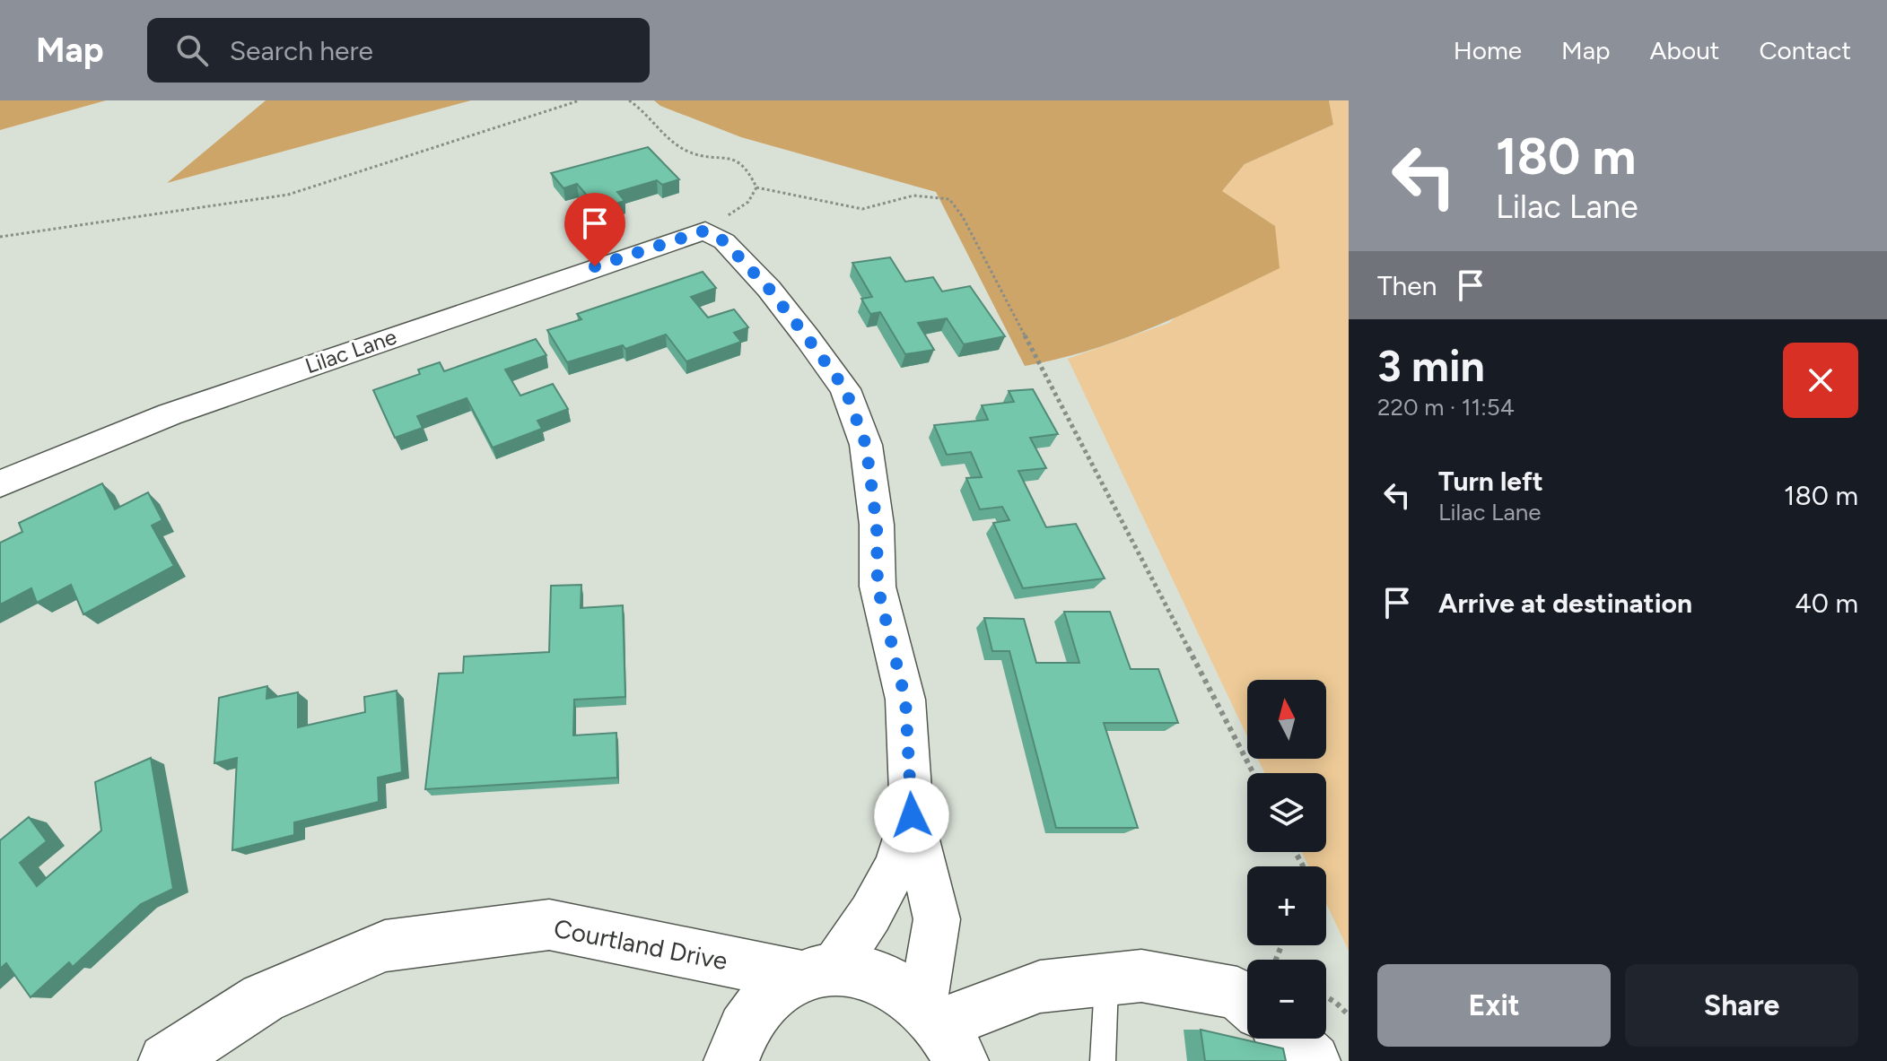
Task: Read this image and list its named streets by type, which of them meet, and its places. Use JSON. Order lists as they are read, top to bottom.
{
  "streets": {
    "street": ["Lilac Lane", "Courtland Drive"]
  },
  "north": "top",
  "page": {
    "header": "Map",
    "search": "Search here",
    "nav": [
      "Home",
      "Map",
      "About",
      "Contact"
    ],
    "turn": ["180 m", "Lilac Lane"],
    "then": "Then",
    "heading": ["3 min", "220 m · 11:54"],
    "list": [
      {
        "name": "Turn left",
        "note": "Lilac Lane",
        "value": "180 m"
      },
      {
        "name": "Arrive at destination",
        "value": "40 m"
      }
    ],
    "map_buttons": ["+", "−"],
    "buttons": ["Exit", "Share"]
  }
}
